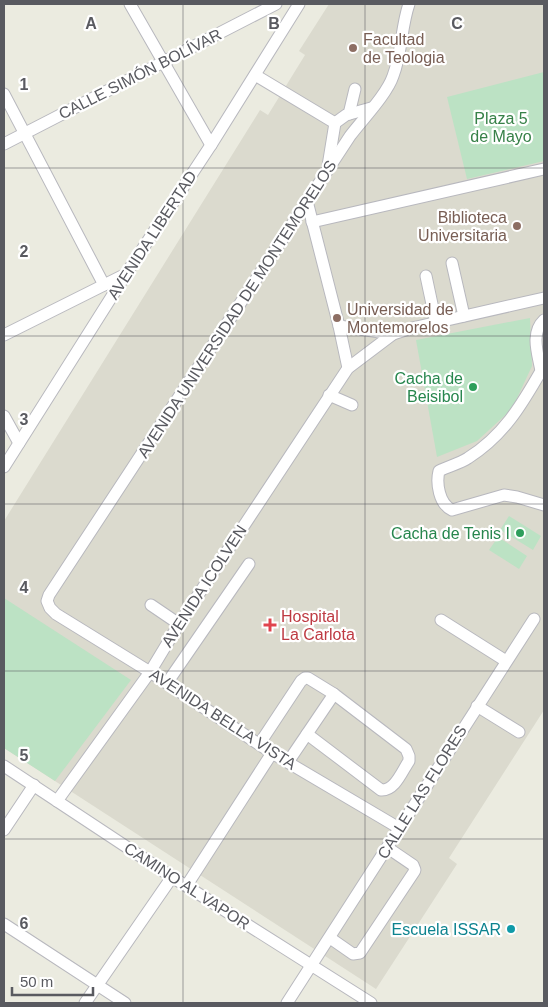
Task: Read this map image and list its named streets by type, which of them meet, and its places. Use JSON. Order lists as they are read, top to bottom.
{
  "streets": {
    "street": [
      "CALLE SIMÓN BOLÍVAR",
      "AVENIDA LIBERTAD",
      "AVENIDA UNIVERSIDAD DE MONTEMORELOS",
      "AVENIDA ICOLVEN",
      "AVENIDA BELLA VISTA",
      "CALLE LAS FLORES",
      "CAMINO AL VAPOR"
    ]
  },
  "crossings": [
    ["AVENIDA UNIVERSIDAD DE MONTEMORELOS", "AVENIDA BELLA VISTA"],
    ["AVENIDA ICOLVEN", "AVENIDA BELLA VISTA"],
    ["AVENIDA ICOLVEN", "CAMINO AL VAPOR"],
    ["AVENIDA BELLA VISTA", "CALLE LAS FLORES"],
    ["CALLE LAS FLORES", "CAMINO AL VAPOR"]
  ],
  "parks": ["Plaza 5 de Mayo"],
  "places": {
    "other": [
      "Facultad de Teologia",
      "Biblioteca Universitaria",
      "Universidad de Montemorelos",
      "Cacha de Beisibol",
      "Cacha de Tenis I",
      "Escuela ISSAR"
    ],
    "health": ["Hospital La Carlota"]
  },
  "scale_bar": "50 m",
  "grid": {
    "columns": ["A", "B", "C"],
    "rows": [
      "1",
      "2",
      "3",
      "4",
      "5",
      "6"
    ]
  }
}
